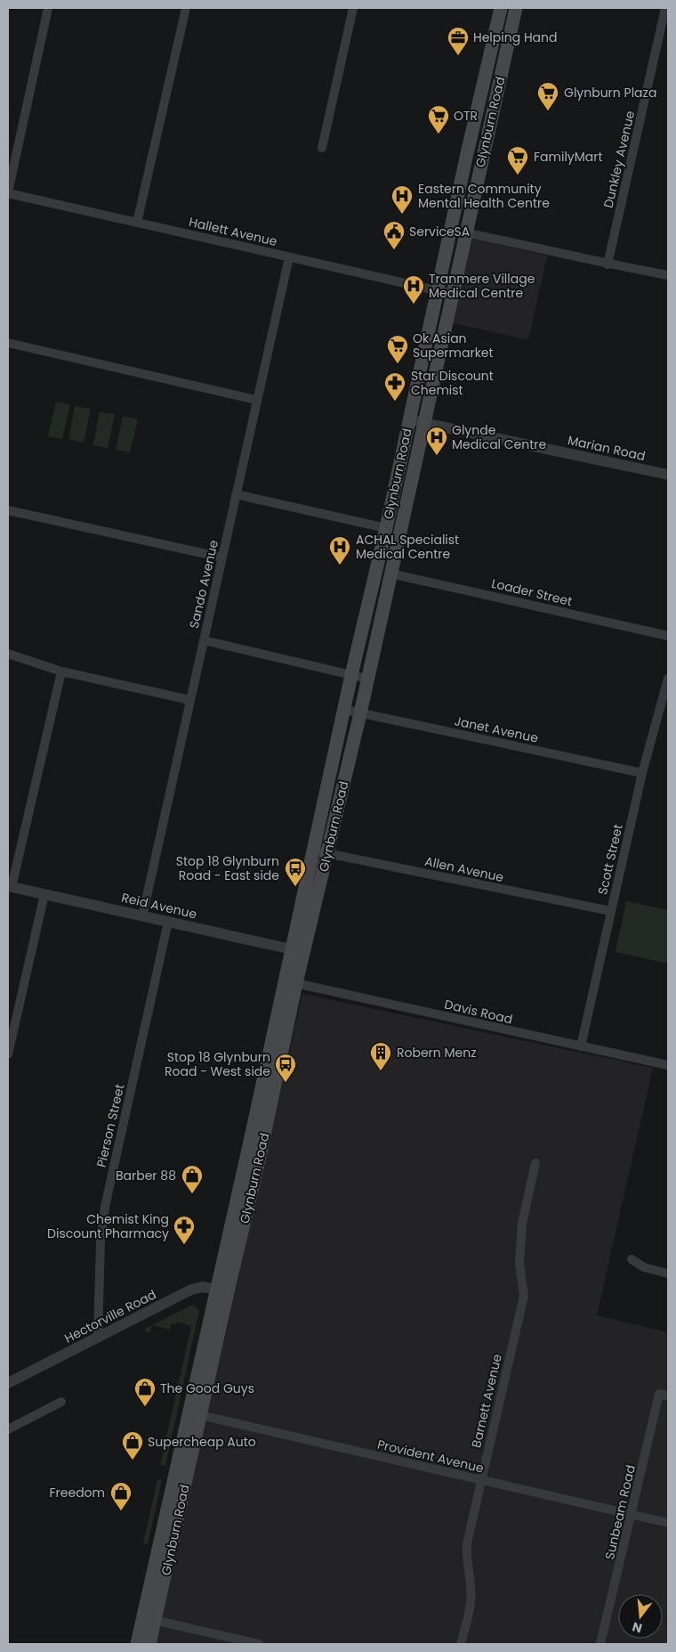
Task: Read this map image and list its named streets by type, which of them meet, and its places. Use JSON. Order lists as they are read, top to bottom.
{
  "streets": {
    "main road": ["Glynburn Road"],
    "street": [
      "Dunkley Avenue",
      "Hallett Avenue",
      "Marian Road",
      "Sando Avenue",
      "Loader Street",
      "Janet Avenue",
      "Scott Street",
      "Allen Avenue",
      "Reid Avenue",
      "Davis Road",
      "Pierson Street",
      "Hectorville Road",
      "Barnett Avenue",
      "Provident Avenue",
      "Sunbeam Road"
    ]
  },
  "crossings": [
    ["Glynburn Road", "Hallett Avenue"],
    ["Glynburn Road", "Marian Road"],
    ["Glynburn Road", "Loader Street"],
    ["Glynburn Road", "Janet Avenue"],
    ["Glynburn Road", "Allen Avenue"],
    ["Glynburn Road", "Reid Avenue"],
    ["Glynburn Road", "Davis Road"],
    ["Glynburn Road", "Hectorville Road"],
    ["Glynburn Road", "Provident Avenue"],
    ["Hallett Avenue", "Sando Avenue"],
    ["Sando Avenue", "Reid Avenue"],
    ["Janet Avenue", "Scott Street"],
    ["Scott Street", "Allen Avenue"],
    ["Scott Street", "Davis Road"],
    ["Reid Avenue", "Pierson Street"],
    ["Pierson Street", "Hectorville Road"],
    ["Barnett Avenue", "Provident Avenue"],
    ["Provident Avenue", "Sunbeam Road"]
  ],
  "places": {
    "office": ["Helping Hand"],
    "supermarket": [
      "Glynburn Plaza",
      "OTR",
      "FamilyMart",
      "Ok Asian Supermarket"
    ],
    "hospital": [
      "Eastern Community Mental Health Centre",
      "Tranmere Village Medical Centre",
      "Glynde Medical Centre",
      "ACHAL Specialist Medical Centre"
    ],
    "public building": ["ServiceSA"],
    "pharmacy": ["Star Discount Chemist", "Chemist King Discount Pharmacy"],
    "bus stop": ["Stop 18 Glynburn Road - East side", "Stop 18 Glynburn Road - West side"],
    "building": ["Robern Menz"],
    "shop": [
      "Barber 88",
      "The Good Guys",
      "Supercheap Auto",
      "Freedom"
    ]
  },
  "north": "bottom"
}
